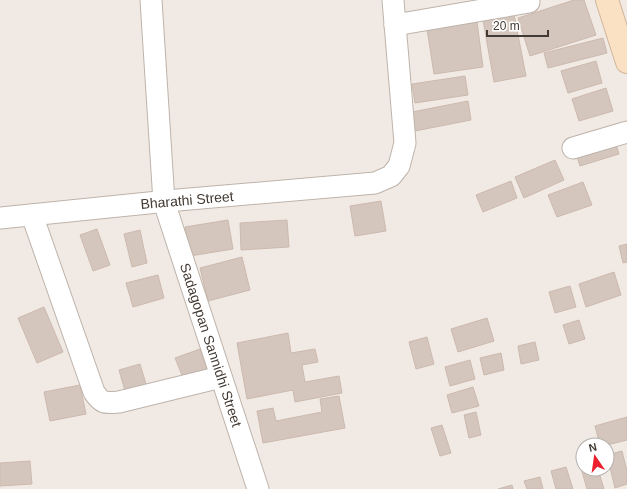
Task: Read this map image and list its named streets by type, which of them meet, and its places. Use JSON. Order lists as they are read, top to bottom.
{
  "streets": {
    "street": ["Bharathi Street", "Sadagopan Sannidhi Street"]
  },
  "crossings": [
    ["Bharathi Street", "Sadagopan Sannidhi Street"]
  ],
  "scale_bar": "20 m",
  "north": "top"
}
